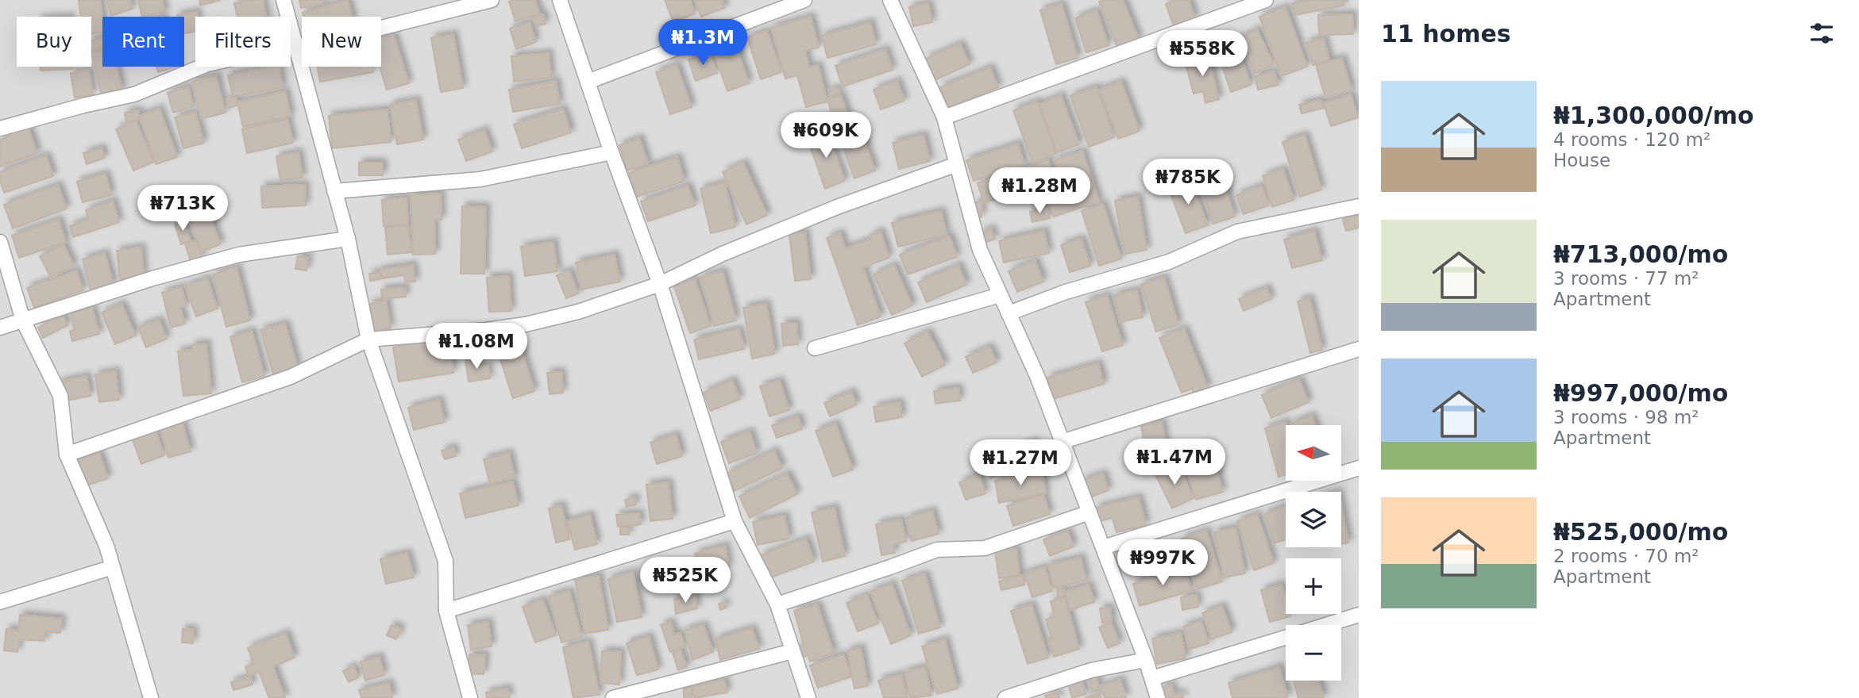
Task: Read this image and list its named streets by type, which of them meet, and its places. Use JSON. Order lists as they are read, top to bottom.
{
  "north": "left",
  "page": {
    "heading": "11 homes",
    "chip": [
      "Buy",
      "Rent",
      "Filters",
      "New"
    ],
    "price": [
      "₦1.3M",
      "₦558K",
      "₦609K",
      "₦785K",
      "₦1.28M",
      "₦713K",
      "₦1.08M",
      "₦1.47M",
      "₦1.27M",
      "₦997K",
      "₦525K"
    ],
    "list": [
      {
        "name": "₦1,300,000/mo",
        "note": "4 rooms · 120 m² · House"
      },
      {
        "name": "₦713,000/mo",
        "note": "3 rooms · 77 m² · Apartment"
      },
      {
        "name": "₦997,000/mo",
        "note": "3 rooms · 98 m² · Apartment"
      },
      {
        "name": "₦525,000/mo",
        "note": "2 rooms · 70 m² · Apartment"
      }
    ],
    "map_buttons": ["+", "−"]
  }
}
